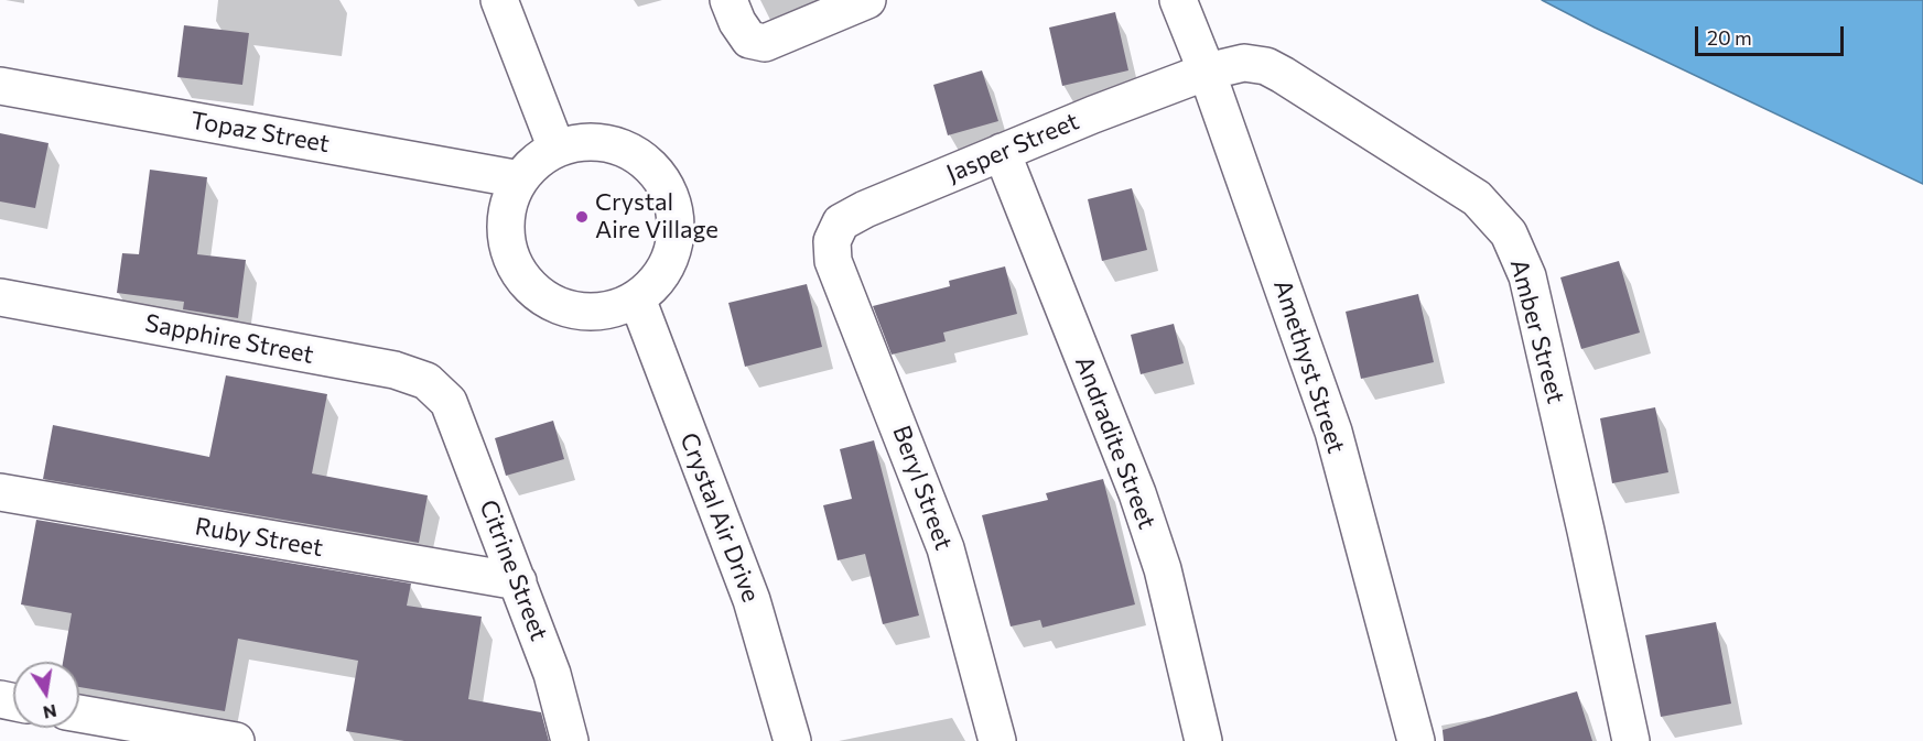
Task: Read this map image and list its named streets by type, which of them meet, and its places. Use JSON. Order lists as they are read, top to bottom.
{
  "streets": {
    "street": [
      "Topaz Street",
      "Jasper Street",
      "Amber Street",
      "Sapphire Street",
      "Amethyst Street",
      "Andradite Street",
      "Beryl Street",
      "Crystal Air Drive",
      "Ruby Street",
      "Citrine Street"
    ]
  },
  "crossings": [
    ["Topaz Street", "Crystal Air Drive"],
    ["Jasper Street", "Amber Street"],
    ["Jasper Street", "Amethyst Street"],
    ["Jasper Street", "Andradite Street"],
    ["Jasper Street", "Beryl Street"],
    ["Amber Street", "Amethyst Street"],
    ["Sapphire Street", "Citrine Street"],
    ["Ruby Street", "Citrine Street"]
  ],
  "places": ["Crystal Aire Village"],
  "scale_bar": "20 m",
  "north": "bottom"
}
